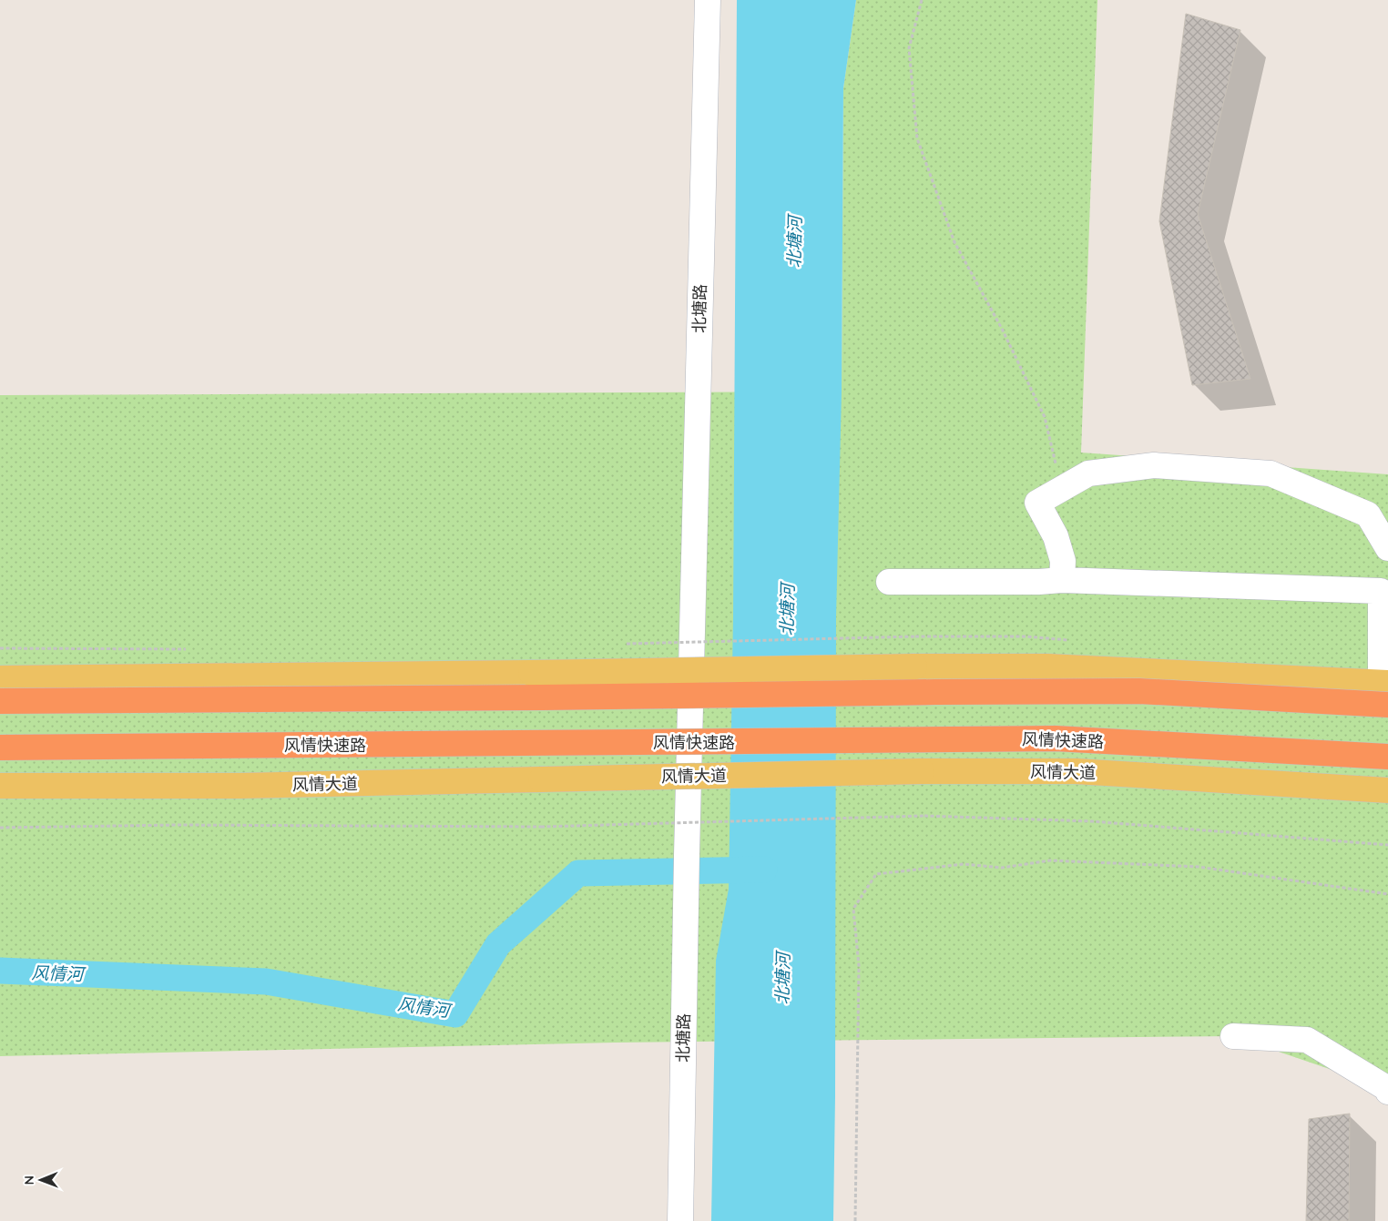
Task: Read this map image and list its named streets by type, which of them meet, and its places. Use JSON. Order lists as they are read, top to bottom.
{
  "streets": {
    "highway": ["风情快速路"],
    "main road": ["风情大道"],
    "street": ["北塘路"]
  },
  "water": ["北塘河", "风情河"],
  "north": "left"
}
